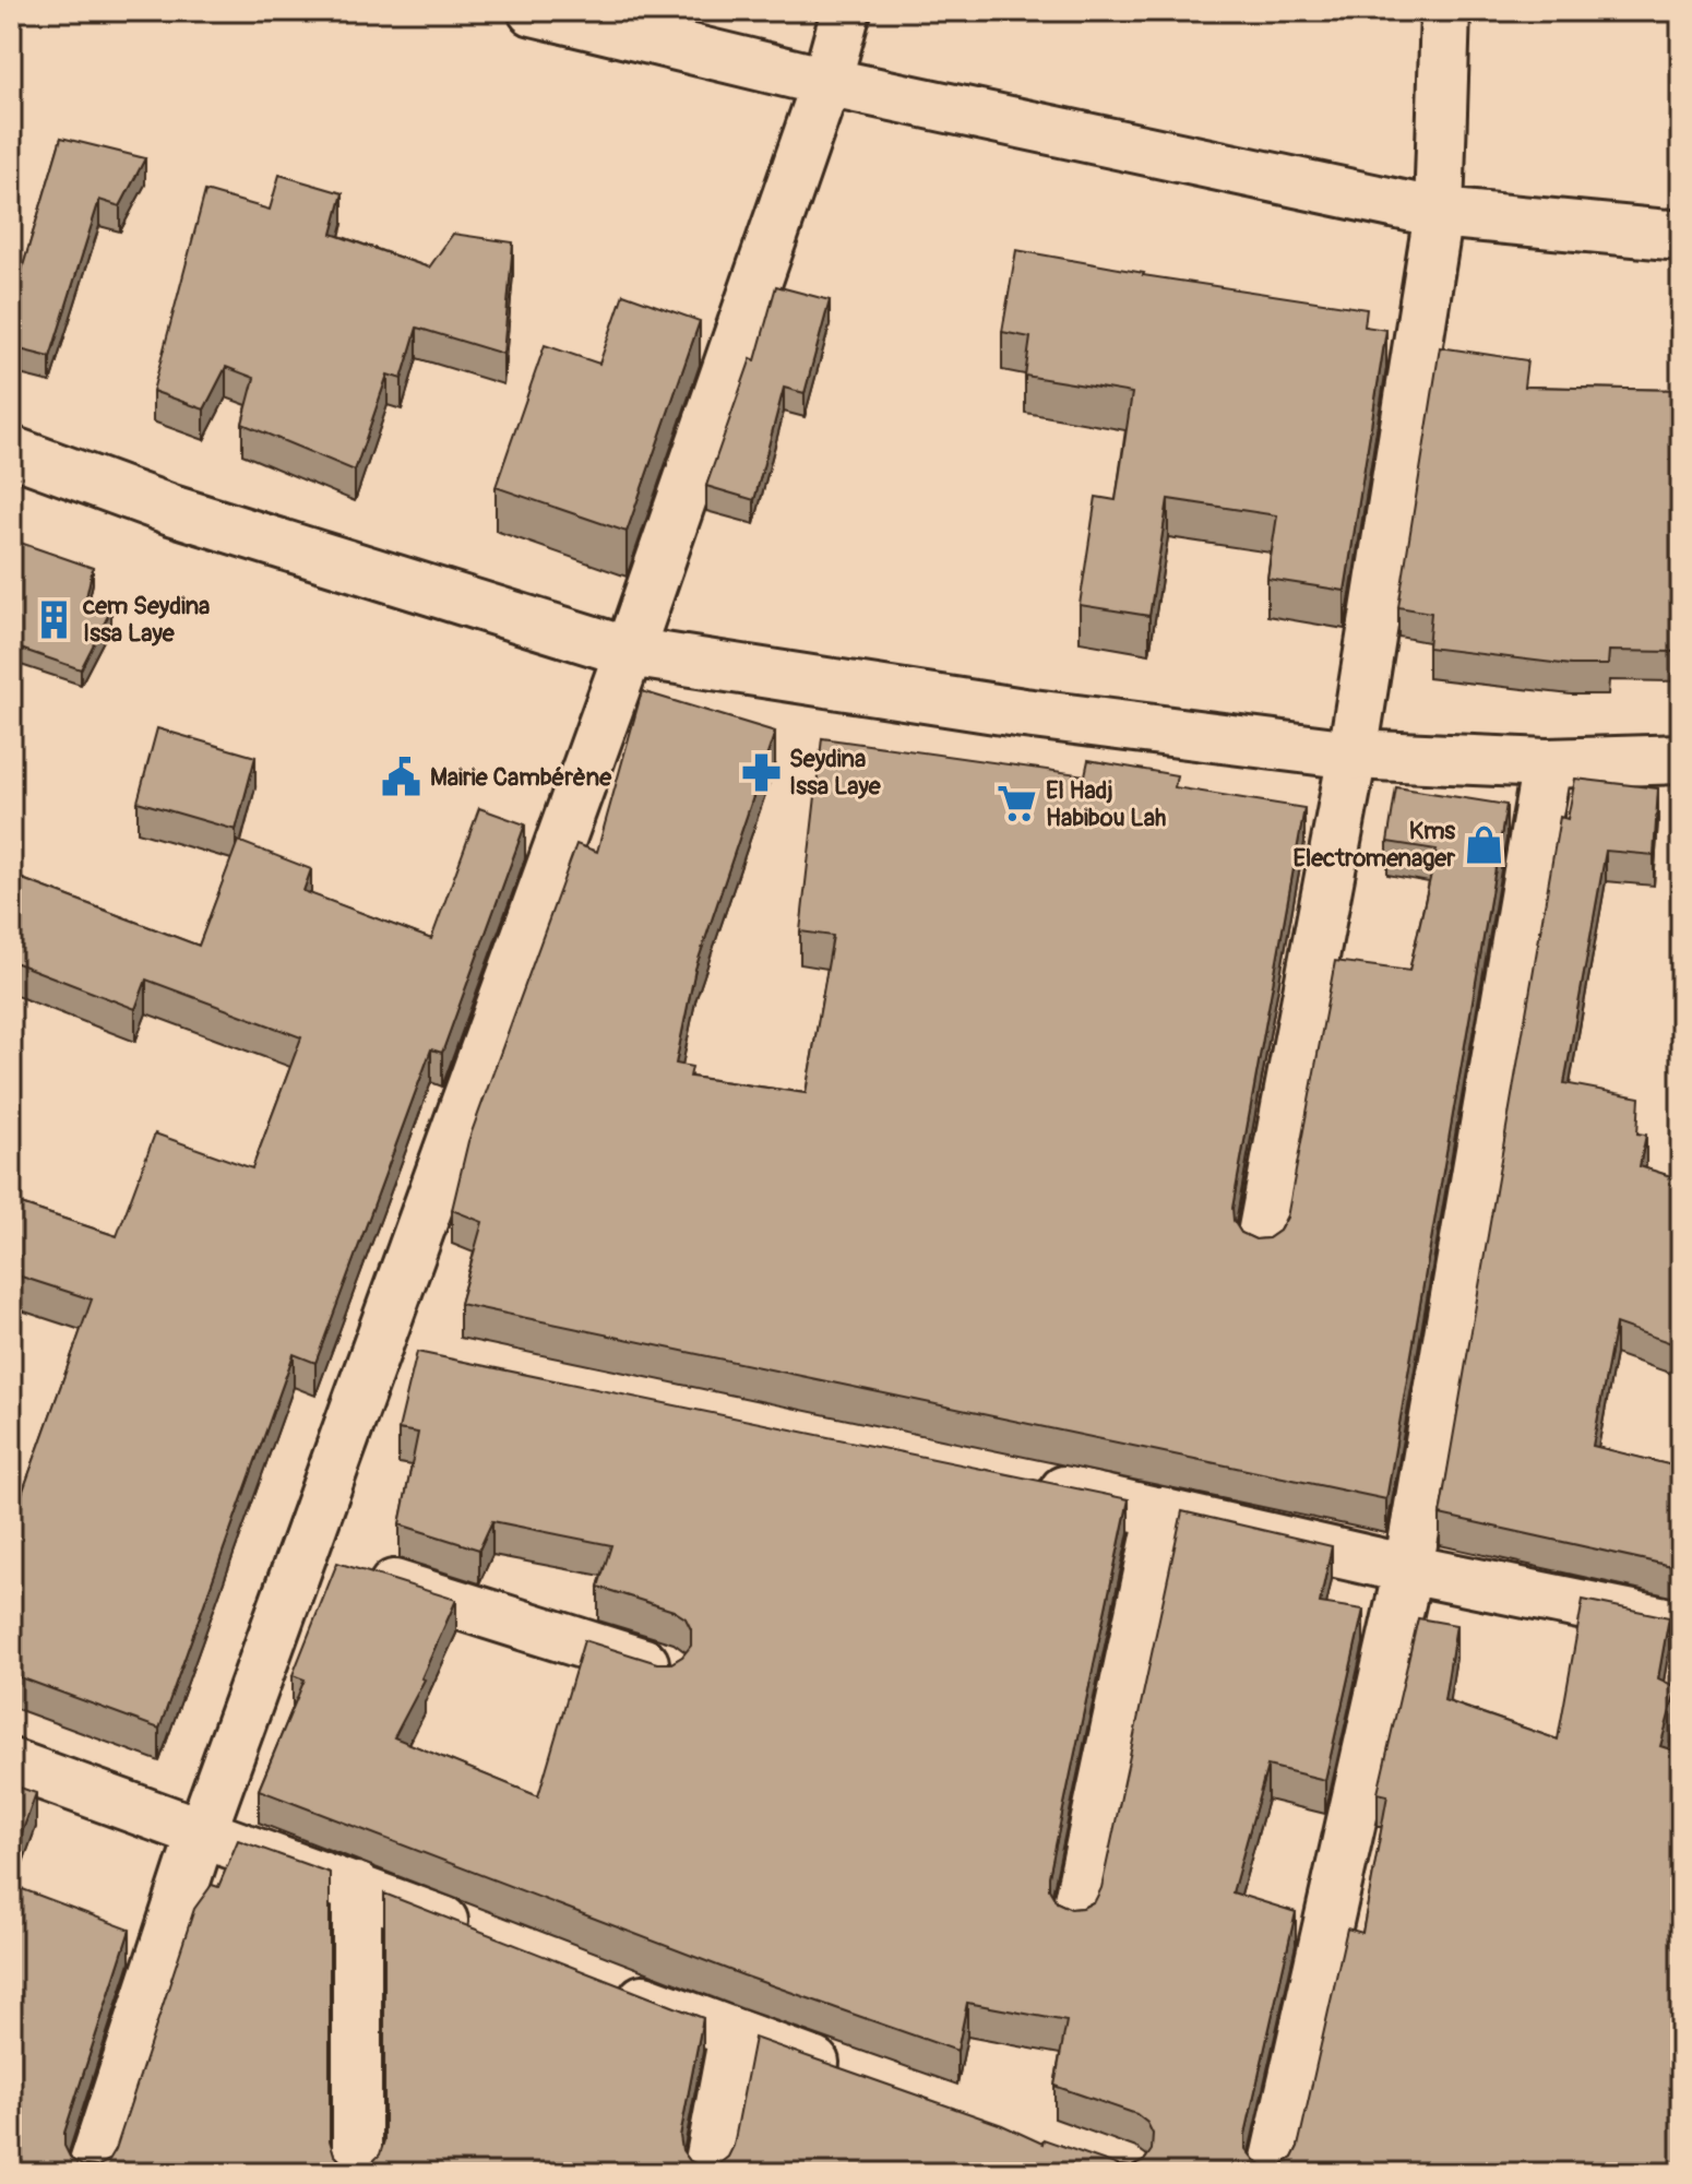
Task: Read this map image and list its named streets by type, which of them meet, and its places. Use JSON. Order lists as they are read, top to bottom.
{
  "places": {
    "building": ["cem Seydina Issa Laye"],
    "pharmacy": ["Seydina Issa Laye"],
    "public building": ["Mairie Cambérène"],
    "supermarket": ["El Hadj Habibou Lah"],
    "shop": ["Kms Electromenager"]
  }
}
